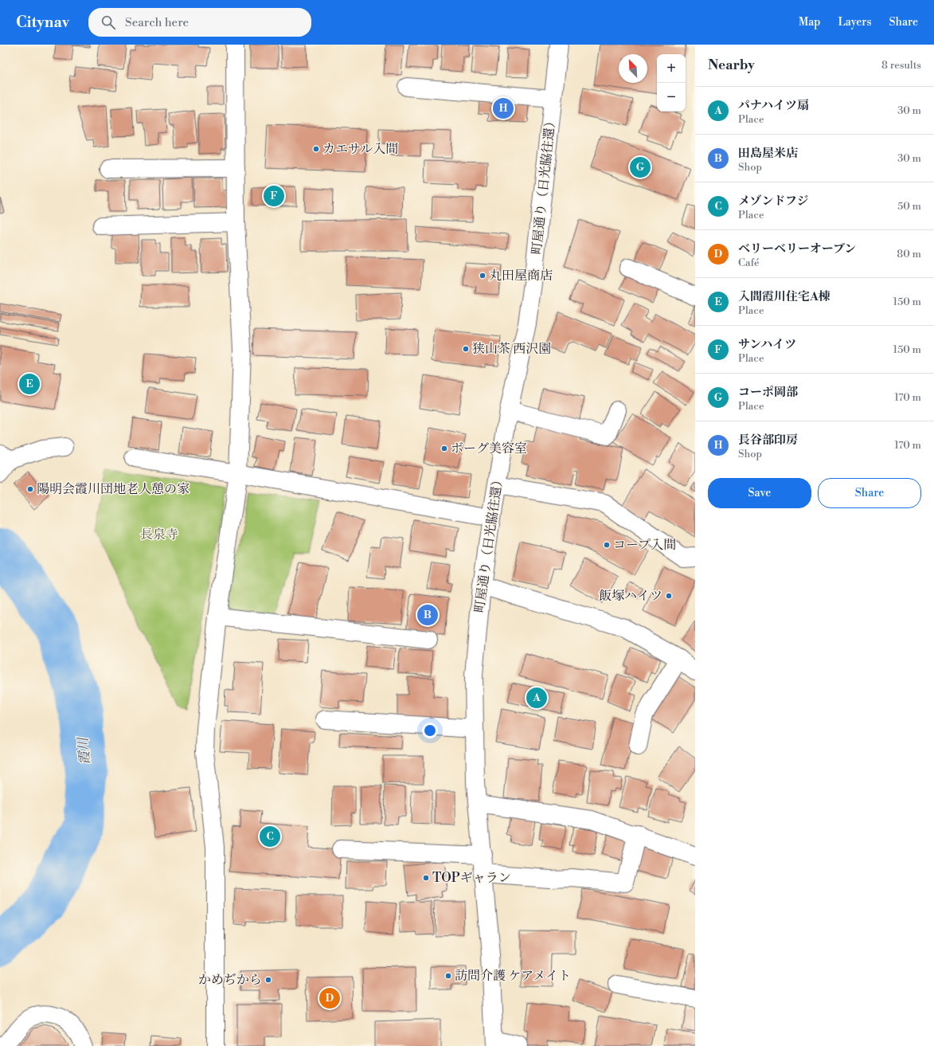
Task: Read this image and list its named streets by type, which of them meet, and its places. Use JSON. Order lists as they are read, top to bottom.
{
  "streets": {
    "street": ["町屋通り（日光脇往還）"]
  },
  "water": ["霞川"],
  "parks": ["長泉寺"],
  "places": [
    "カエサル入間",
    "丸田屋商店",
    "狭山茶 西沢園",
    "ボーグ美容室",
    "陽明会霞川団地老人憩の家",
    "コープ入間",
    "飯塚ハイツ",
    "TOPギャラン",
    "訪問介護 ケアメイト",
    "かめぢから"
  ],
  "north": "top left",
  "page": {
    "header": "Citynav",
    "search": "Search here",
    "nav": ["Map", "Layers", "Share"],
    "heading": ["Nearby", "8 results"],
    "map_buttons": ["+", "−"],
    "list": [
      {
        "mark": "A",
        "name": "パナハイツ扇",
        "note": "Place",
        "value": "30 m"
      },
      {
        "mark": "B",
        "name": "田島屋米店",
        "note": "Shop",
        "value": "30 m"
      },
      {
        "mark": "C",
        "name": "メゾンドフジ",
        "note": "Place",
        "value": "50 m"
      },
      {
        "mark": "D",
        "name": "ベリーベリーオーブン",
        "note": "Café",
        "value": "80 m"
      },
      {
        "mark": "E",
        "name": "入間霞川住宅A棟",
        "note": "Place",
        "value": "150 m"
      },
      {
        "mark": "F",
        "name": "サンハイツ",
        "note": "Place",
        "value": "150 m"
      },
      {
        "mark": "G",
        "name": "コーポ岡部",
        "note": "Place",
        "value": "170 m"
      },
      {
        "mark": "H",
        "name": "長谷部印房",
        "note": "Shop",
        "value": "170 m"
      }
    ],
    "pins": [
      "H",
      "G",
      "F",
      "E",
      "B",
      "A",
      "C",
      "D"
    ],
    "buttons": ["Save", "Share"]
  }
}
